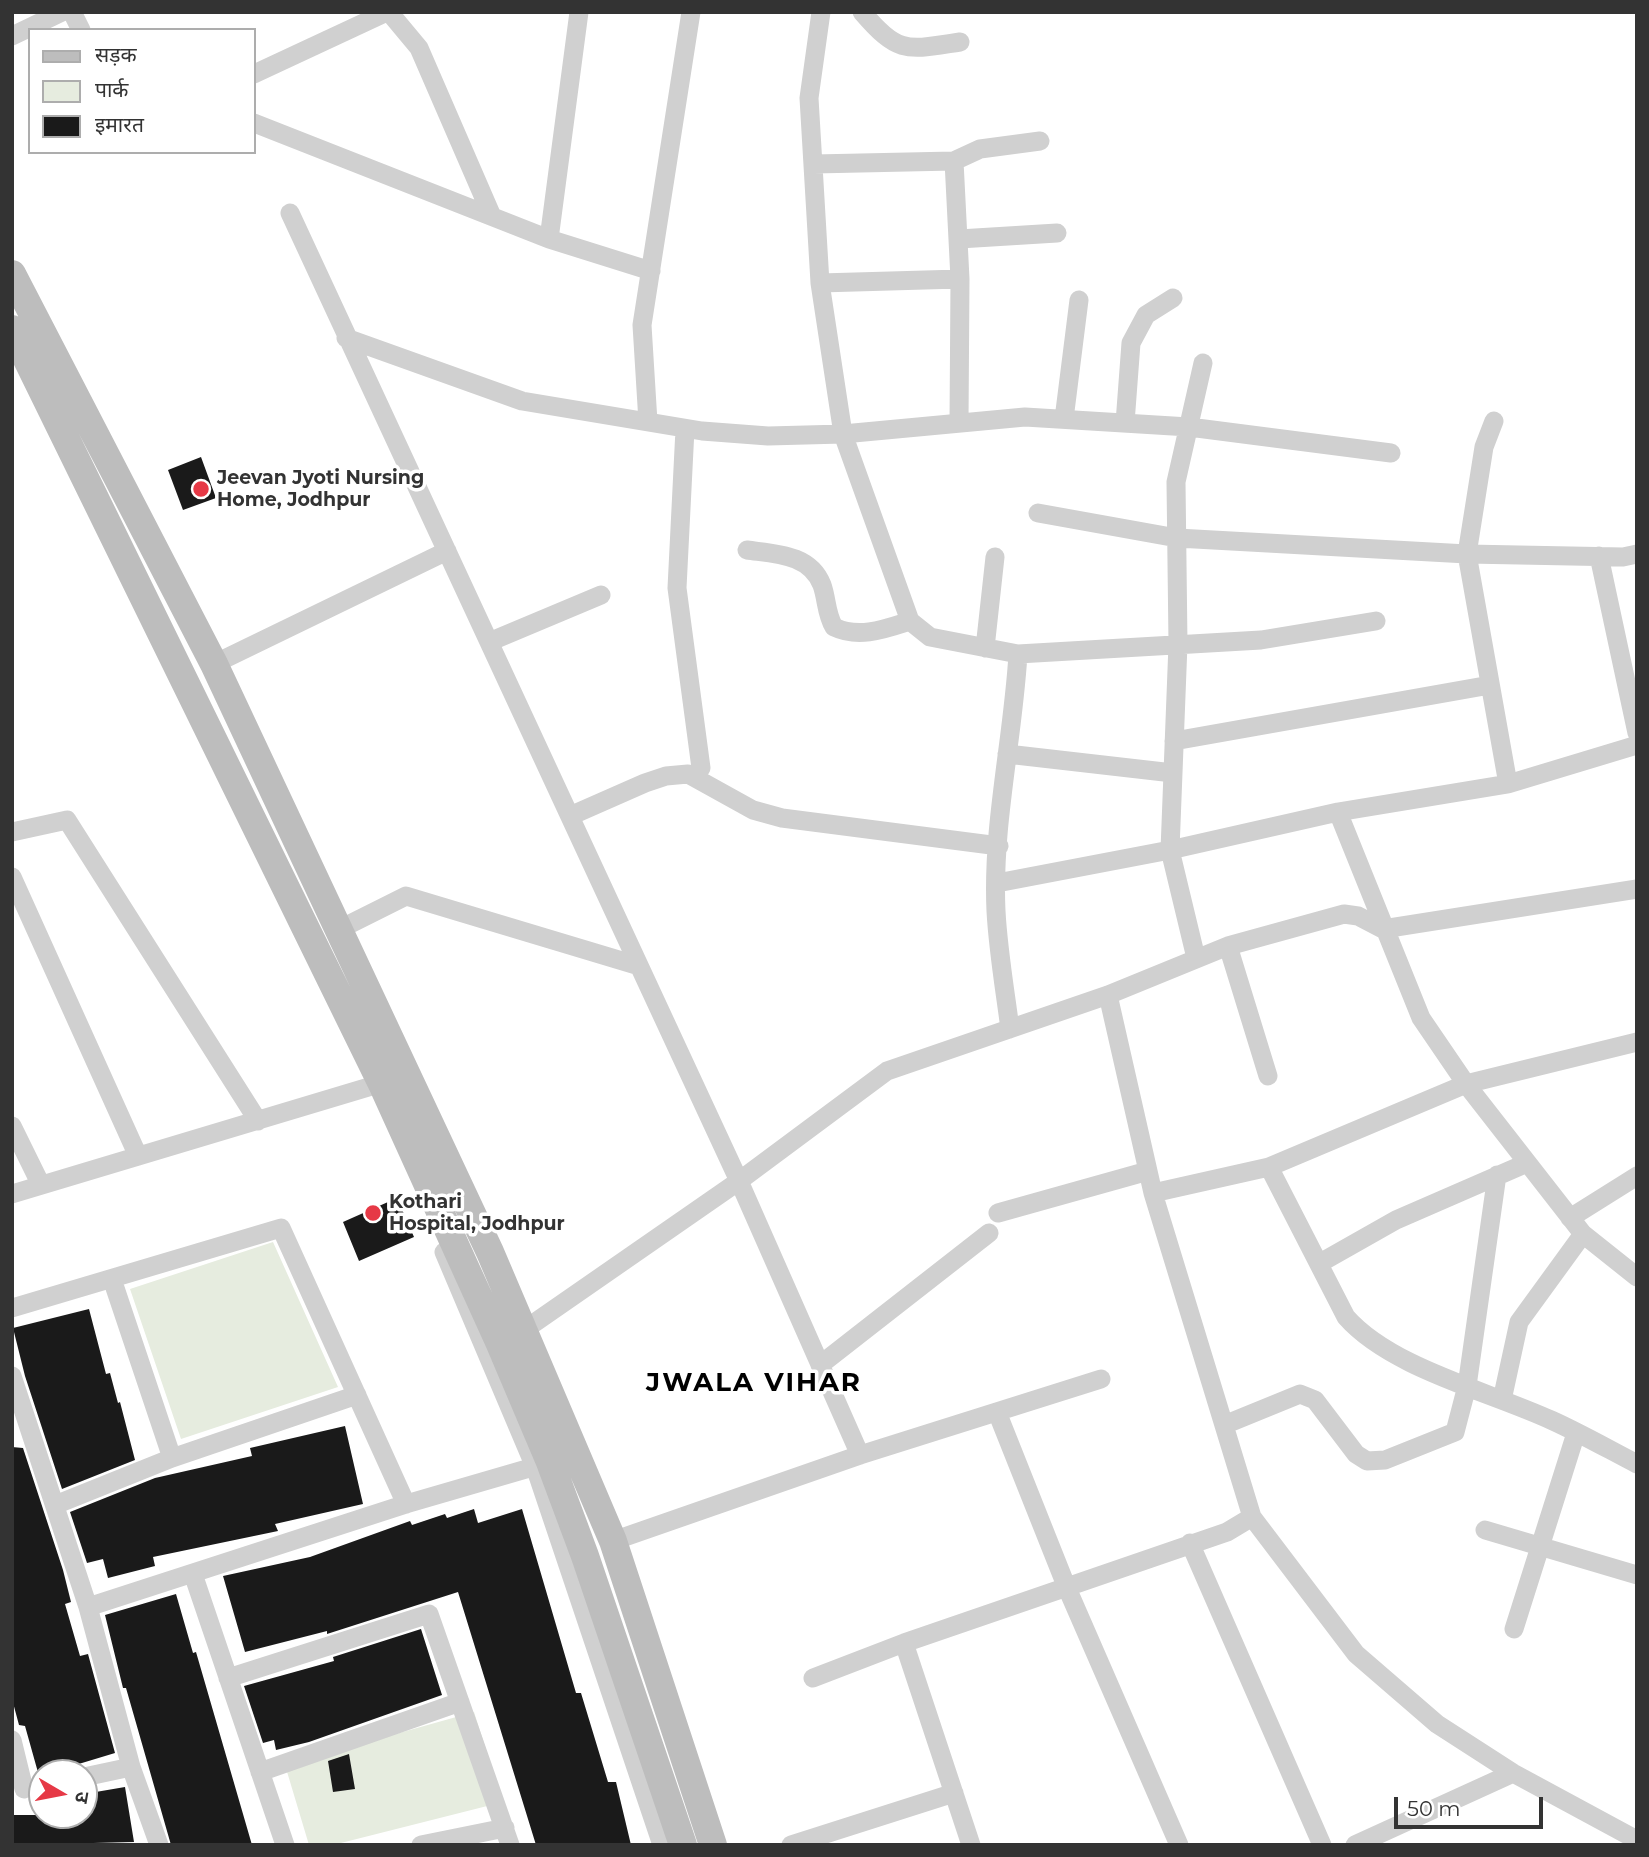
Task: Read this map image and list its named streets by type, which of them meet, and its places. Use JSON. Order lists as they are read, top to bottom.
{
  "districts": ["JWALA VIHAR"],
  "places": ["Jeevan Jyoti Nursing Home, Jodhpur", "Kothari Hospital, Jodhpur"],
  "legend": ["सड़क", "पार्क", "इमारत"],
  "scale_bar": "50 m",
  "north": "right"
}
